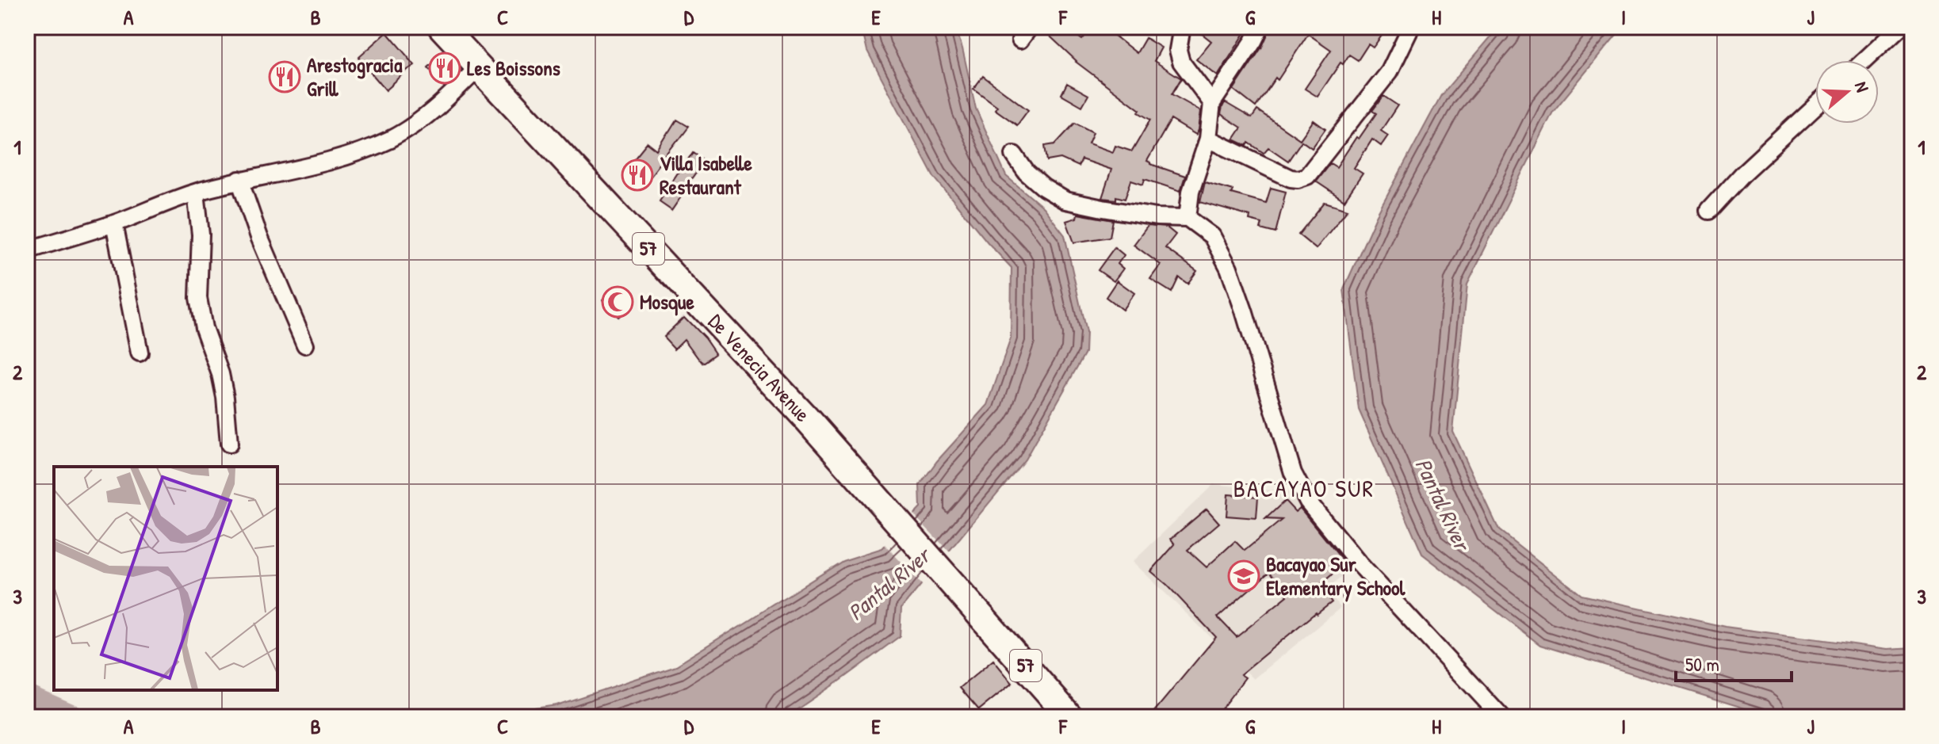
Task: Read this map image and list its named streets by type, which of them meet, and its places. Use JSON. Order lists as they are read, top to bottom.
{
  "streets": {
    "highway": ["57", "De Venecia Avenue"]
  },
  "districts": ["BACAYAO SUR"],
  "water": ["Pantal River"],
  "places": {
    "restaurant": ["Les Boissons", "Arestogracia Grill", "Villa Isabelle Restaurant"],
    "mosque": ["Mosque"],
    "school or university": ["Bacayao Sur Elementary School"]
  },
  "scale_bar": "50 m",
  "north": "right",
  "grid": {
    "columns": [
      "A",
      "B",
      "C",
      "D",
      "E",
      "F",
      "G",
      "H",
      "I",
      "J"
    ],
    "rows": ["1", "2", "3"]
  }
}
